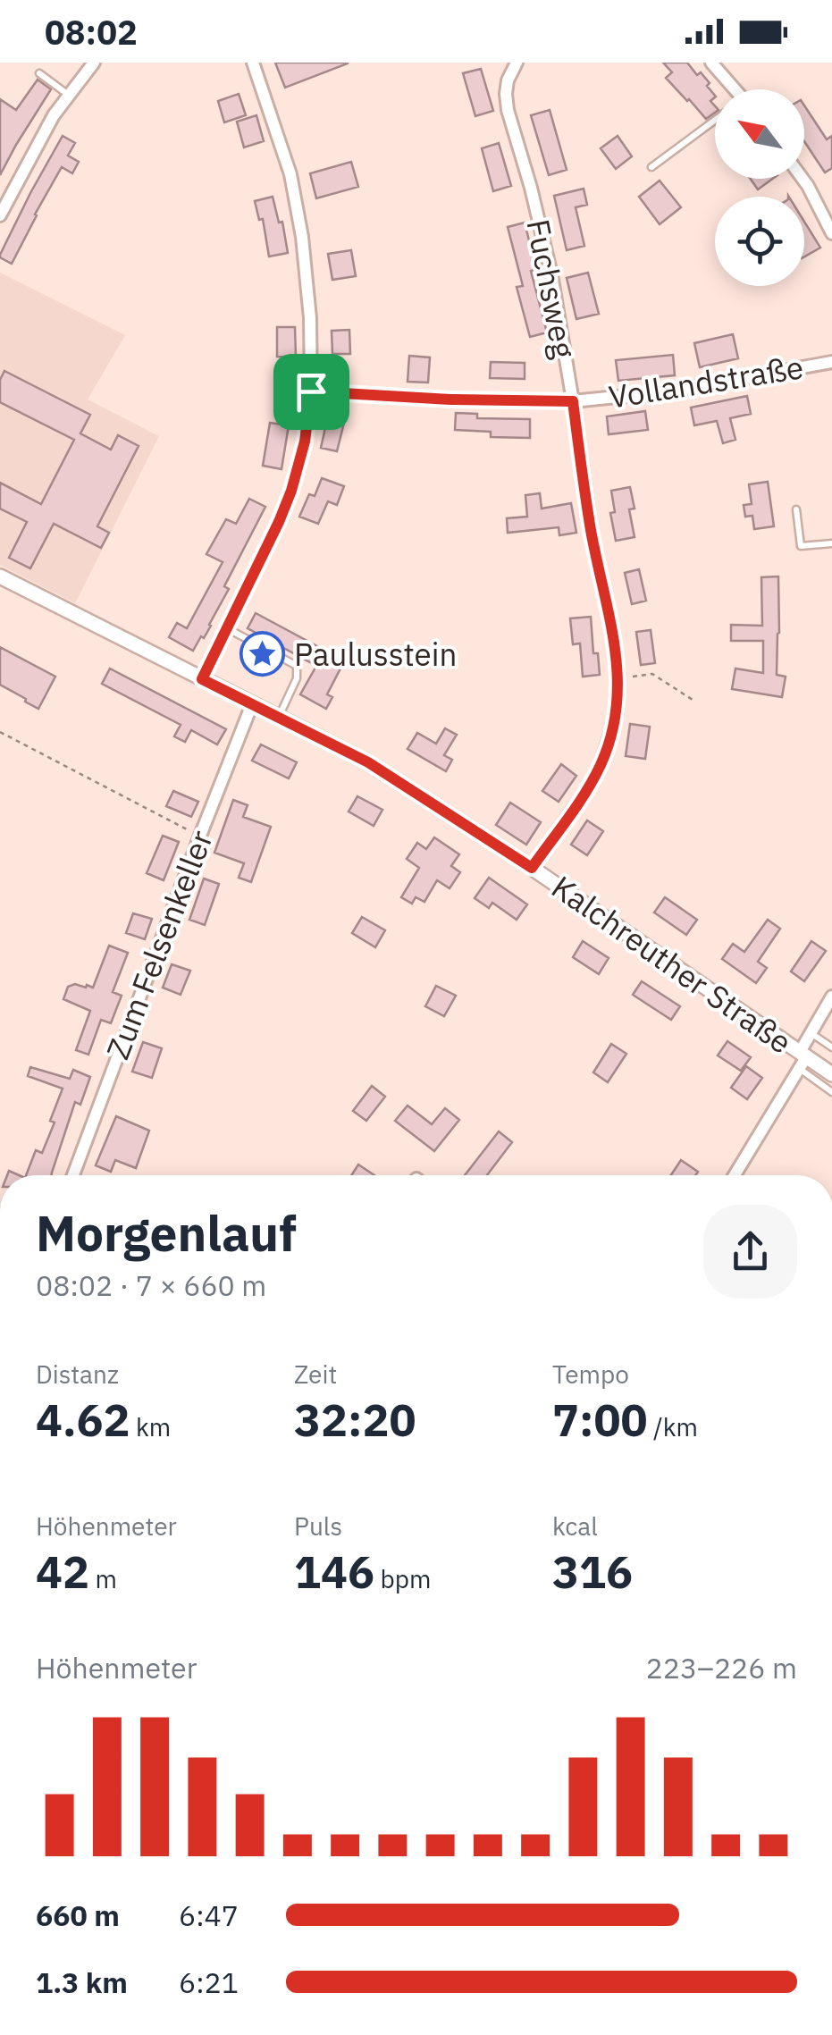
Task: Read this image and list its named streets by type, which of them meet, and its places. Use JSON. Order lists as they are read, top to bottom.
{
  "streets": {
    "street": [
      "Fuchsweg",
      "Vollandstraße",
      "Zum Felsenkeller",
      "Kalchreuther Straße"
    ]
  },
  "crossings": [
    ["Fuchsweg", "Vollandstraße"],
    ["Fuchsweg", "Kalchreuther Straße"],
    ["Zum Felsenkeller", "Kalchreuther Straße"]
  ],
  "places": {
    "place": ["Paulusstein"]
  },
  "north": "top left",
  "page": {
    "status": "08:02",
    "heading": ["Morgenlauf", "08:02 · 7 × 660 m"],
    "stats": [
      ["Distanz", "4.62 km"],
      ["Zeit", "32:20"],
      ["Tempo", "7:00 /km"],
      ["Höhenmeter", "42 m"],
      ["Puls", "146 bpm"],
      ["kcal", "316"]
    ],
    "chart": ["Höhenmeter", "223–226 m"],
    "list": [
      {
        "name": "660 m",
        "note": "6:47"
      },
      {
        "name": "1.3 km",
        "note": "6:21"
      }
    ]
  }
}
